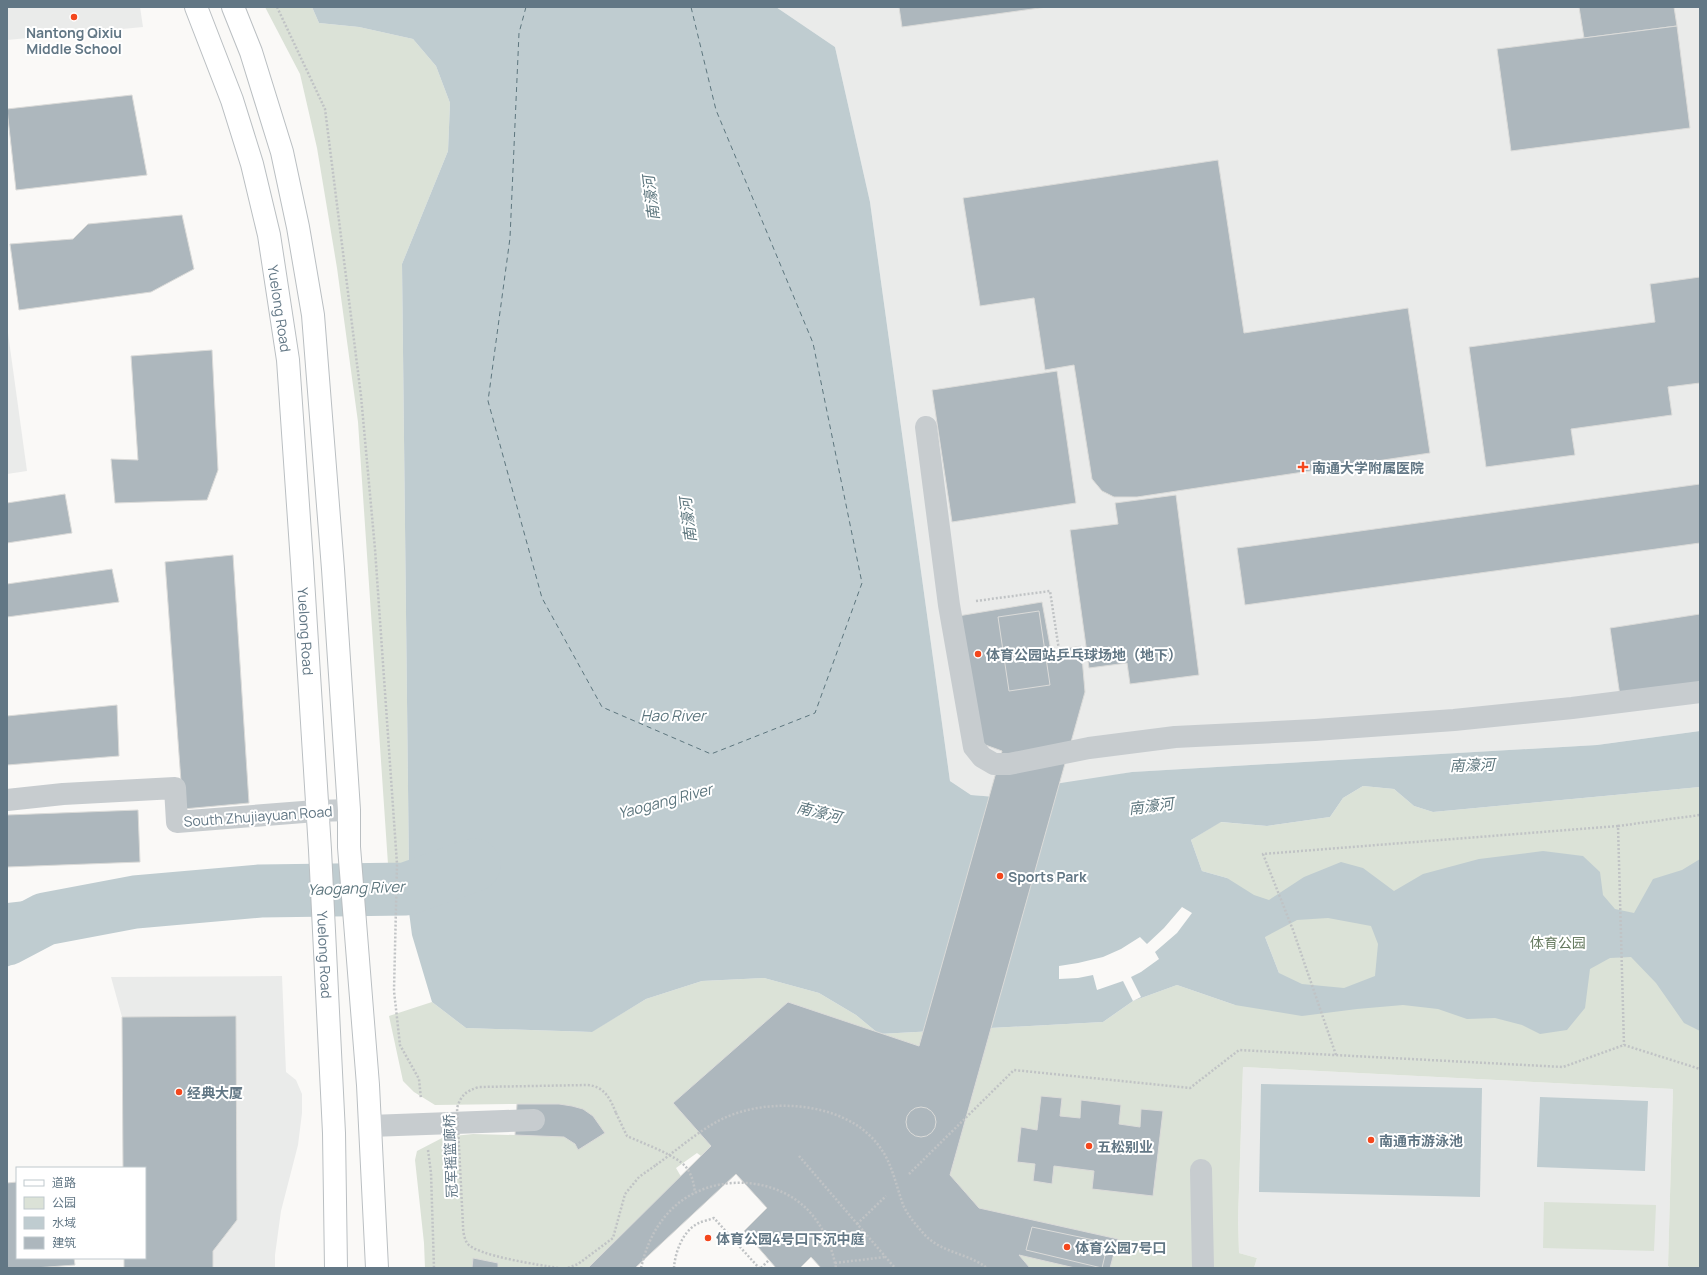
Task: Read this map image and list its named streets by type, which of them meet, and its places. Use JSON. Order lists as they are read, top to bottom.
{
  "streets": {
    "main road": ["Yuelong Road"],
    "street": ["South Zhujiayuan Road"],
    "path": ["冠军摇篮廊桥"]
  },
  "crossings": [
    ["Yuelong Road", "South Zhujiayuan Road"]
  ],
  "water": ["南濠河", "Hao River", "Yaogang River"],
  "parks": ["体育公园"],
  "places": {
    "other": [
      "Nantong Qixiu Middle School",
      "体育公园站乒乓球场地（地下）",
      "Sports Park",
      "经典大厦",
      "南通市游泳池",
      "五松别业",
      "体育公园4号口下沉中庭",
      "体育公园7号口"
    ],
    "health": ["南通大学附属医院"]
  },
  "legend": [
    "道路",
    "公园",
    "水域",
    "建筑"
  ]
}
